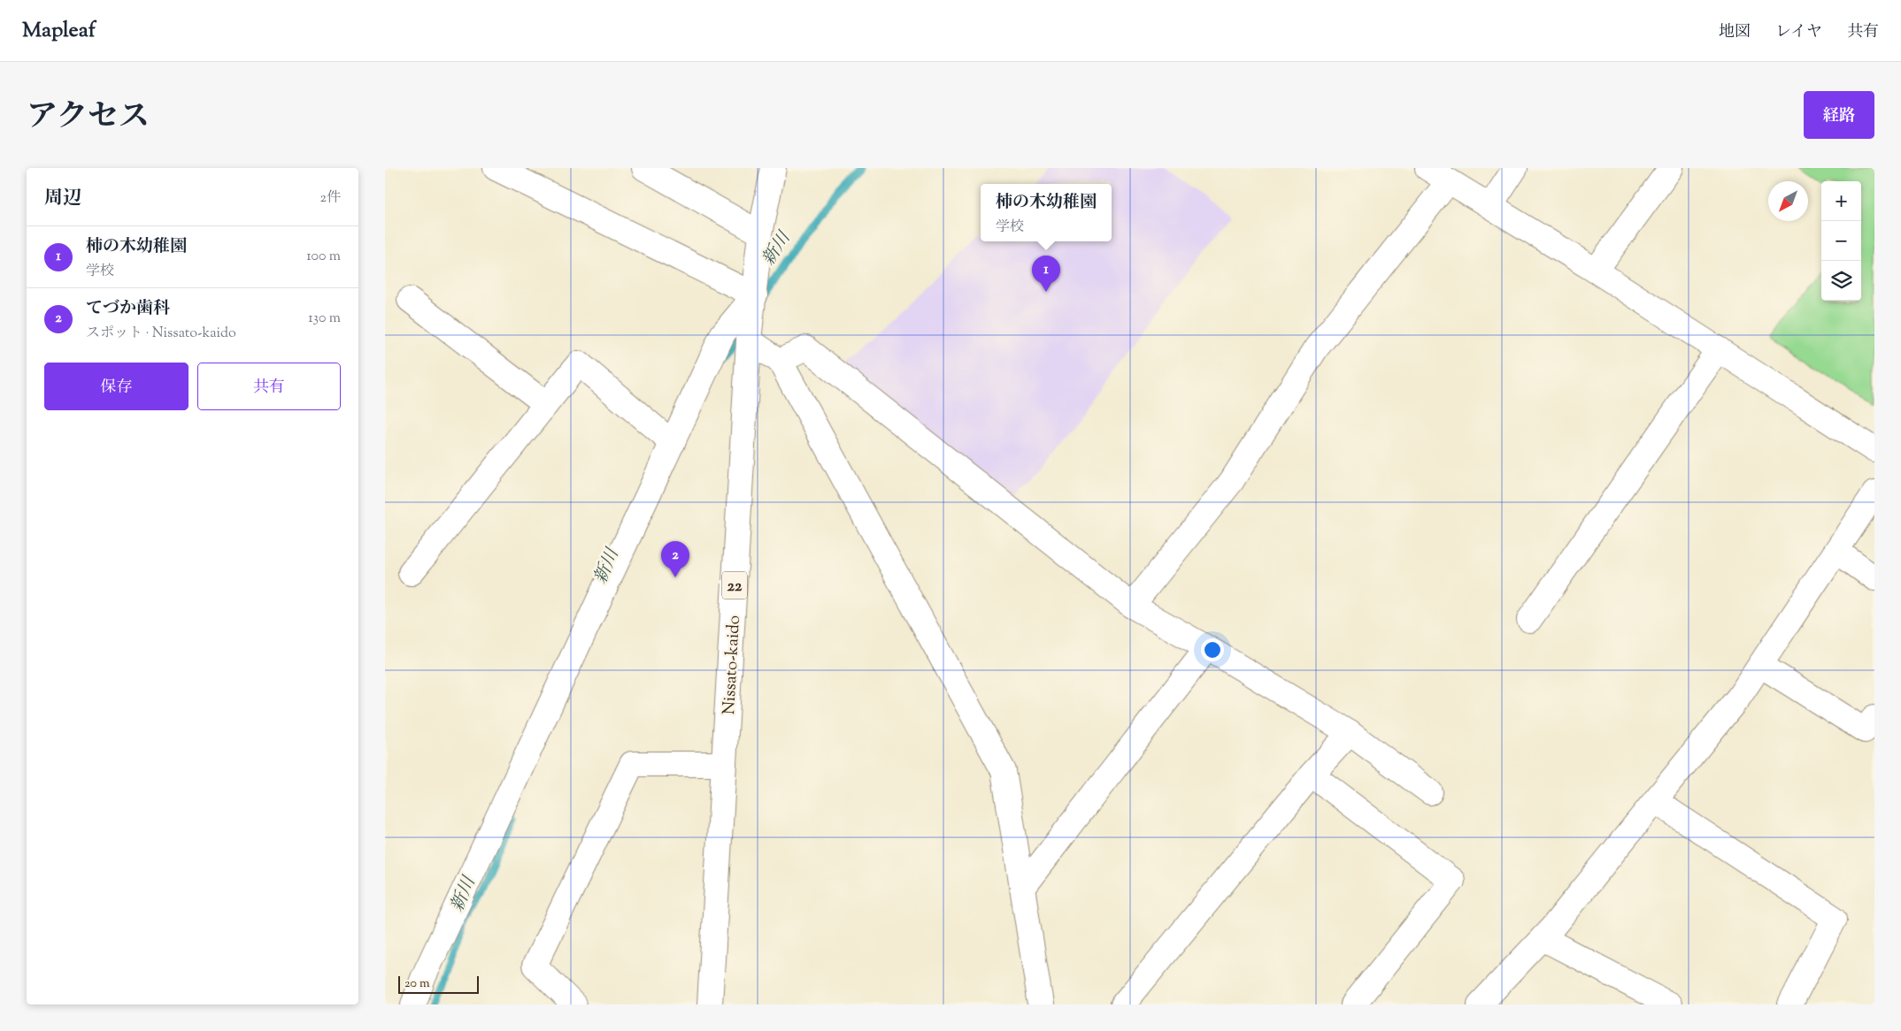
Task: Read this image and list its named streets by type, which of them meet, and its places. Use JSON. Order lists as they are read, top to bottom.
{
  "streets": {
    "street": ["22", "Nissato-kaido"]
  },
  "water": ["新川"],
  "scale_bar": "20 m",
  "north": "bottom left",
  "page": {
    "header": "Mapleaf",
    "nav": ["地図", "レイヤ", "共有"],
    "title": "アクセス",
    "buttons": [
      "経路",
      ["保存", "共有"]
    ],
    "heading": ["周辺", "2件"],
    "map_buttons": ["+", "−"],
    "popup": ["柿の木幼稚園", "学校"],
    "list": [
      {
        "mark": "1",
        "name": "柿の木幼稚園",
        "note": "学校",
        "value": "100 m"
      },
      {
        "mark": "2",
        "name": "てづか歯科",
        "note": "スポット · Nissato-kaido",
        "value": "130 m"
      }
    ],
    "pins": ["1", "2"],
    "scale": "20 m"
  }
}
